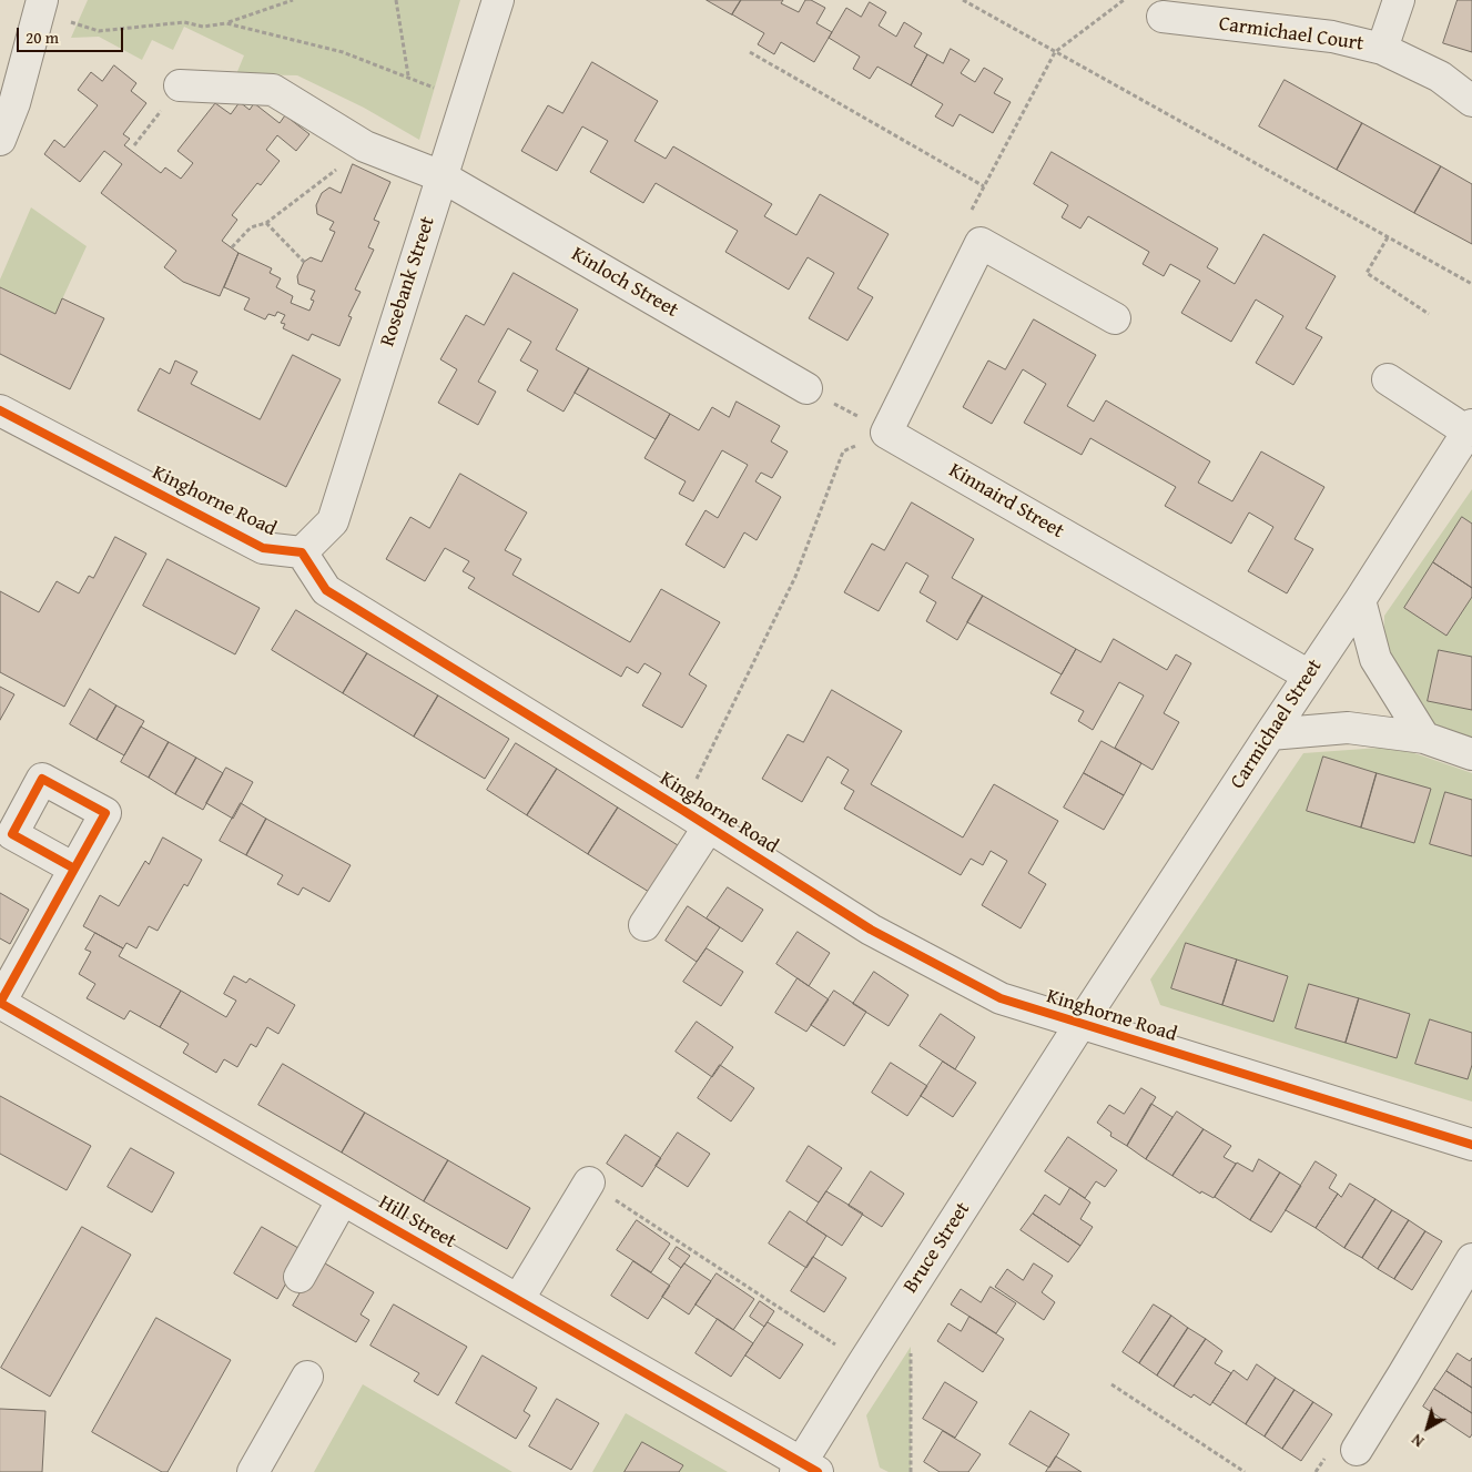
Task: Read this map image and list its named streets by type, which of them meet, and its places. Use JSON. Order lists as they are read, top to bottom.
{
  "streets": {
    "street": [
      "Carmichael Court",
      "Rosebank Street",
      "Kinloch Street",
      "Kinghorne Road",
      "Kinnaird Street",
      "Carmichael Street",
      "Hill Street",
      "Bruce Street"
    ]
  },
  "crossings": [
    ["Rosebank Street", "Kinloch Street"],
    ["Rosebank Street", "Kinghorne Road"],
    ["Kinghorne Road", "Carmichael Street"],
    ["Kinghorne Road", "Bruce Street"],
    ["Kinnaird Street", "Carmichael Street"],
    ["Carmichael Street", "Bruce Street"],
    ["Hill Street", "Bruce Street"]
  ],
  "scale_bar": "20 m",
  "north": "bottom left"
}
